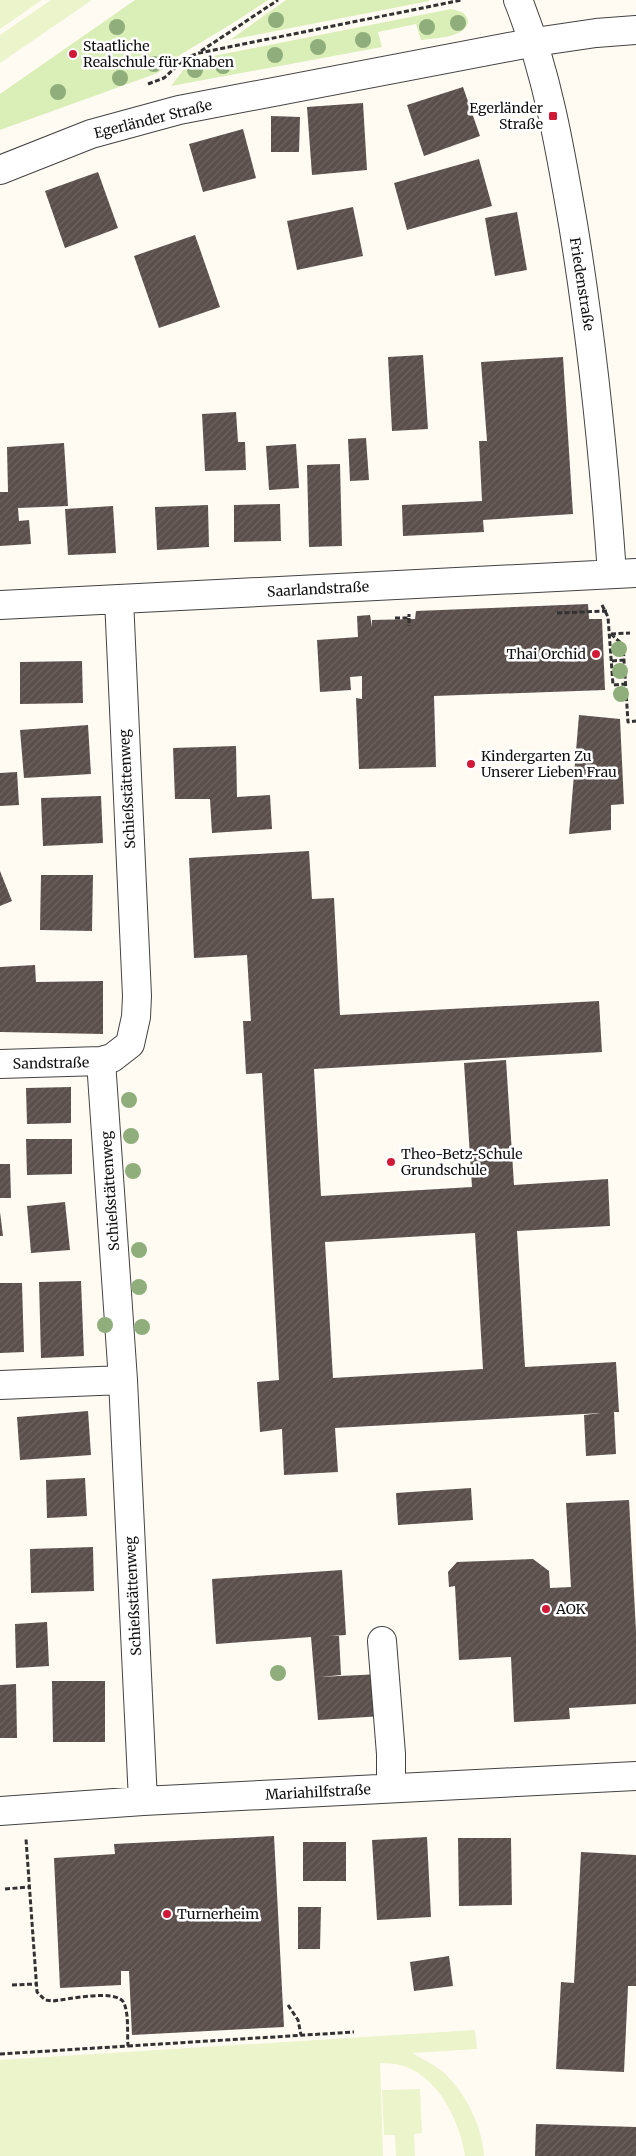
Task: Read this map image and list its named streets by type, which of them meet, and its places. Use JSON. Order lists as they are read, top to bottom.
{
  "streets": {
    "street": [
      "Egerländer Straße",
      "Friedenstraße",
      "Saarlandstraße",
      "Schießstättenweg",
      "Sandstraße",
      "Mariahilfstraße"
    ]
  },
  "crossings": [
    ["Egerländer Straße", "Friedenstraße"],
    ["Friedenstraße", "Saarlandstraße"],
    ["Saarlandstraße", "Schießstättenweg"],
    ["Schießstättenweg", "Sandstraße"],
    ["Schießstättenweg", "Mariahilfstraße"]
  ],
  "places": {
    "other": [
      "Staatliche Realschule für Knaben",
      "Thai Orchid",
      "Kindergarten Zu Unserer Lieben Frau",
      "Theo-Betz-Schule Grundschule",
      "AOK",
      "Turnerheim"
    ],
    "transit": ["Egerländer Straße"]
  }
}
